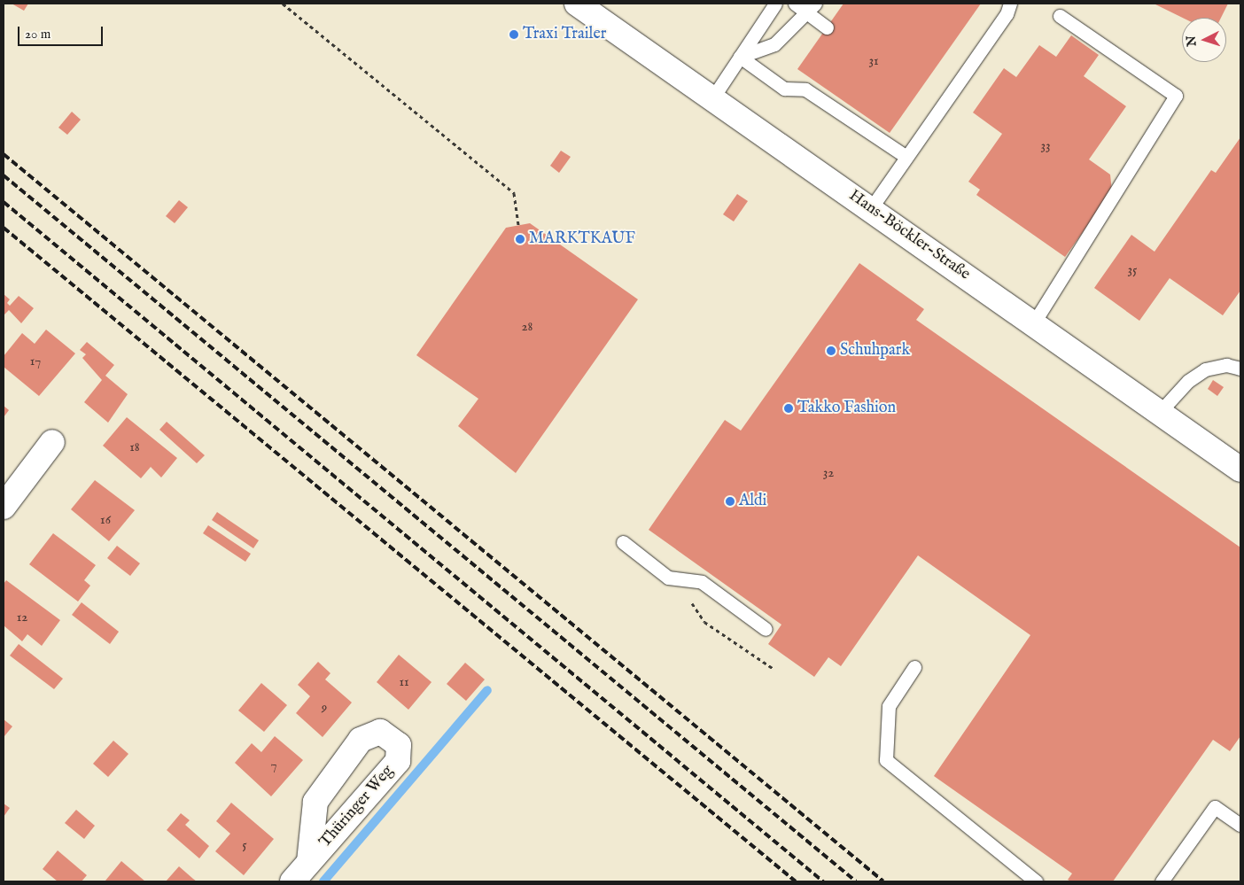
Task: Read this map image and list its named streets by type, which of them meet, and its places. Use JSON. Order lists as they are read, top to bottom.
{
  "streets": {
    "street": ["Hans-Böckler-Straße", "Thüringer Weg"]
  },
  "places": [
    "Traxi Trailer",
    "MARKTKAUF",
    "Schuhpark",
    "Takko Fashion",
    "Aldi"
  ],
  "house_numbers": [
    "31",
    "33",
    "35",
    "28",
    "17",
    "18",
    "32",
    "16",
    "12",
    "11",
    "9",
    "7",
    "5"
  ],
  "scale_bar": "20 m",
  "north": "left"
}
